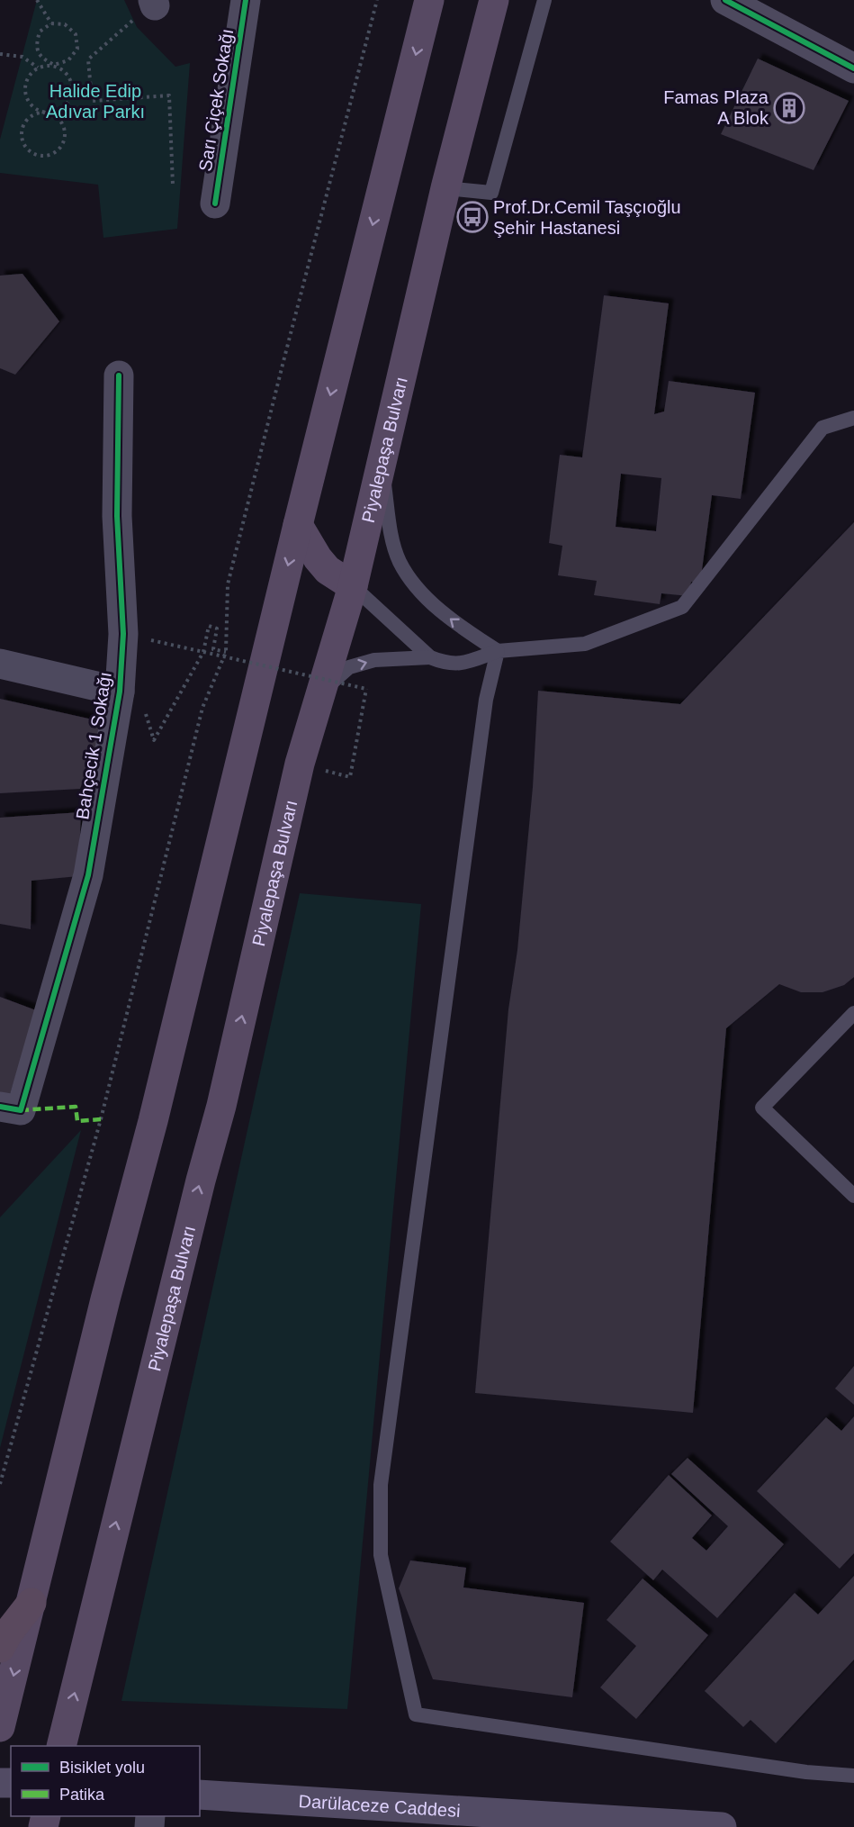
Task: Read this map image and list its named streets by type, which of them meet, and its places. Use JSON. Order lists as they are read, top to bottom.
{
  "streets": {
    "main road": ["Piyalepaşa Bulvarı", "Darülaceze Caddesi"],
    "street": ["Sarı Çiçek Sokağı", "Bahçecik 1 Sokağı"]
  },
  "parks": ["Halide Edip Adıvar Parkı"],
  "places": {
    "building": ["Famas Plaza A Blok"],
    "bus stop": ["Prof.Dr.Cemil Taşçıoğlu Şehir Hastanesi"]
  },
  "legend": ["Bisiklet yolu", "Patika"]
}
